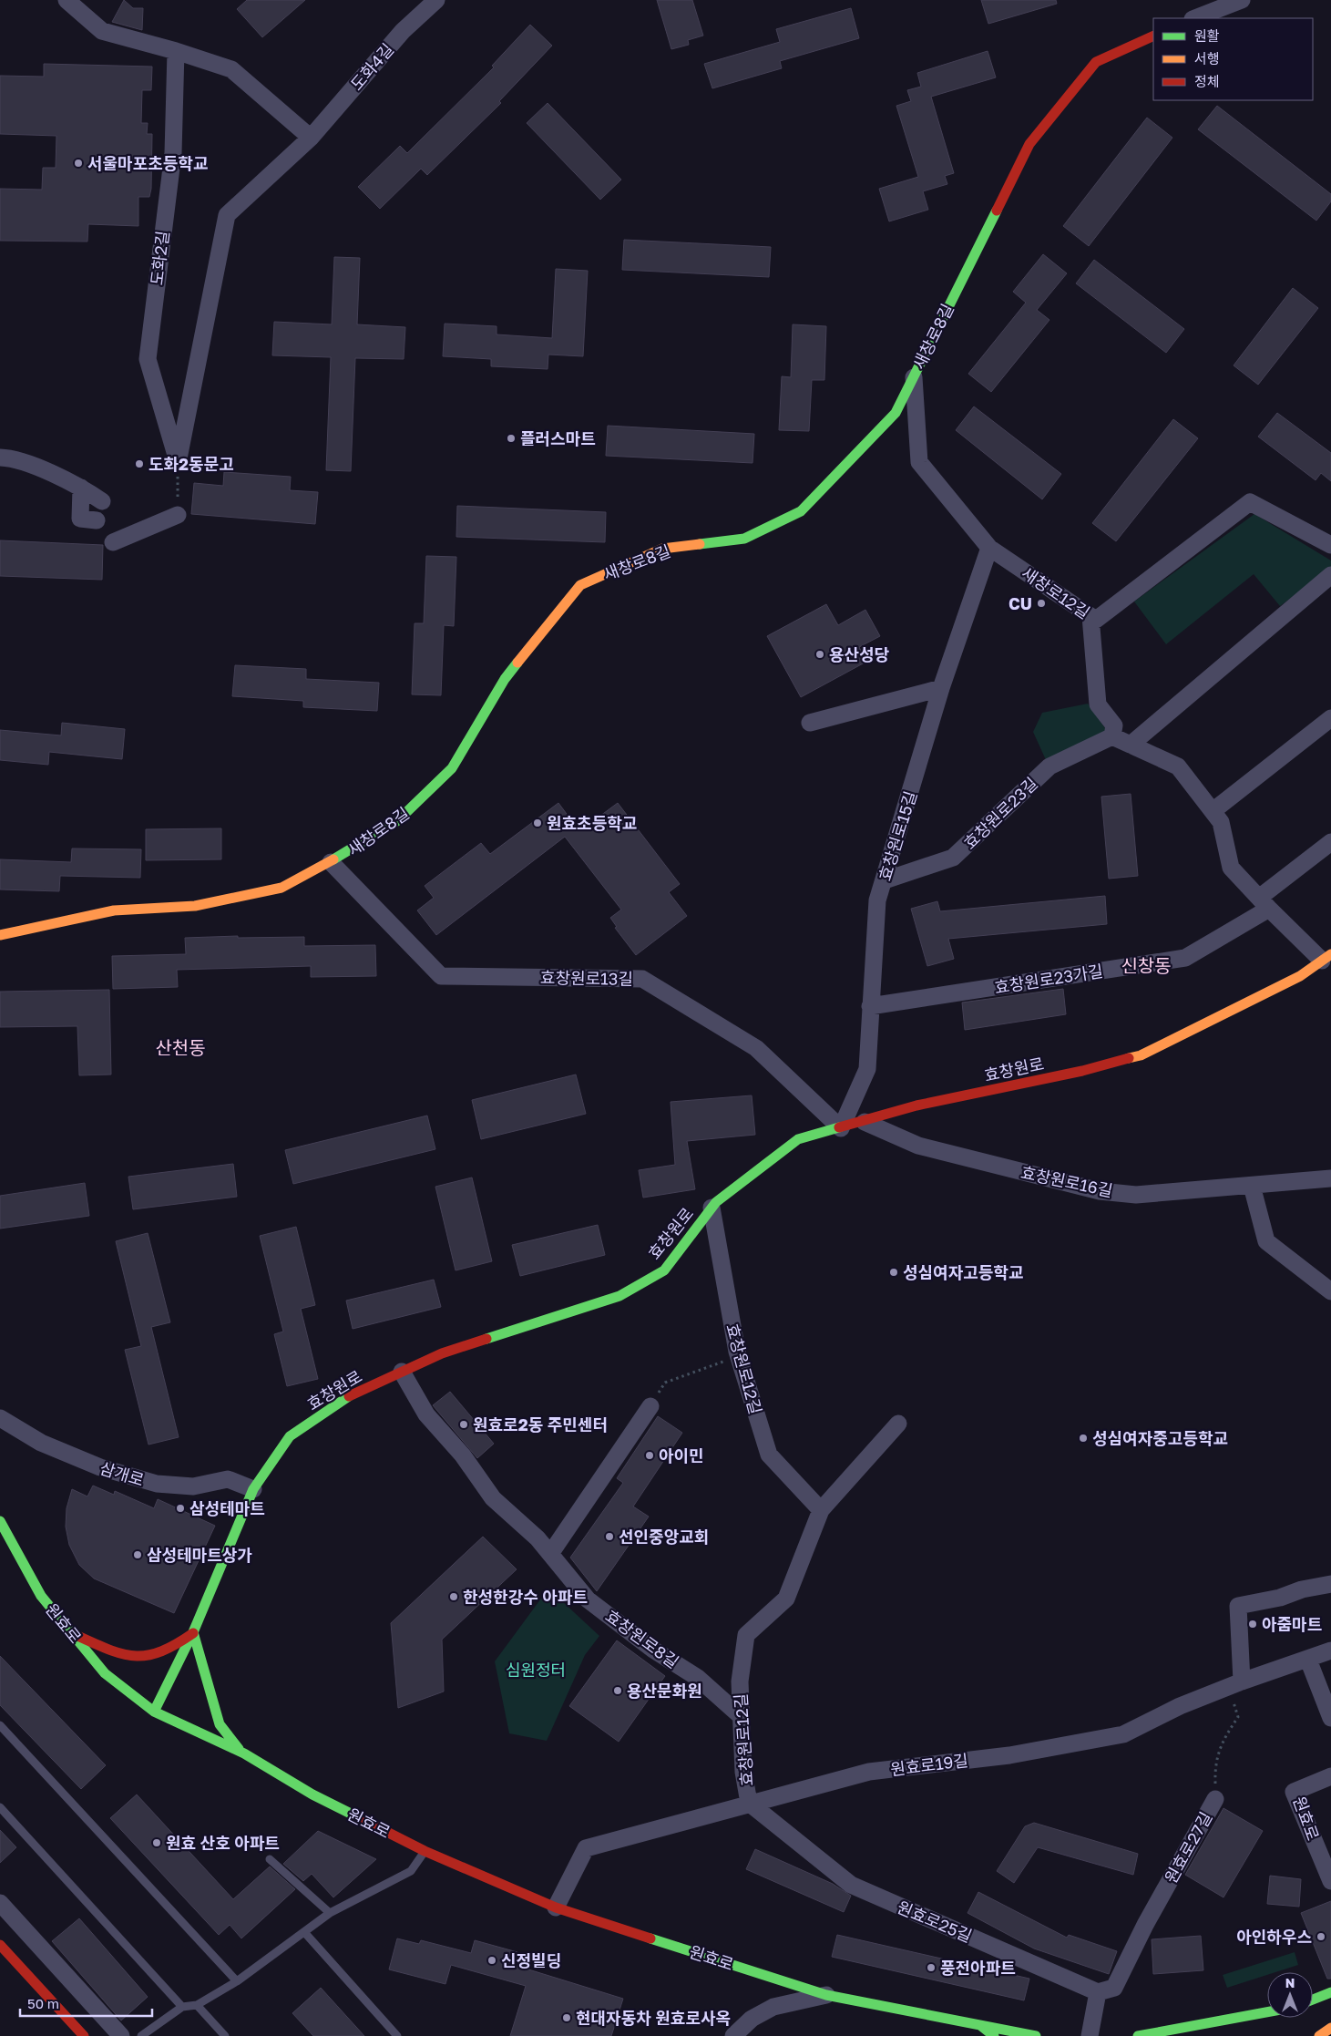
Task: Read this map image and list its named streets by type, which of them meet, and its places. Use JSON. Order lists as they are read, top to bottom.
{
  "streets": {
    "main road": ["새창로8길", "효창원로", "원효로"],
    "street": [
      "도화4길",
      "도화2길",
      "새창로12길",
      "효창원로23길",
      "효창원로15길",
      "효창원로13길",
      "효창원로23가길",
      "효창원로16길",
      "효창원로12길",
      "삼개로",
      "효창원로8길",
      "원효로19길",
      "원효로27길",
      "원효로25길"
    ]
  },
  "crossings": [
    ["도화4길", "도화2길"],
    ["새창로8길", "새창로12길"],
    ["새창로8길", "효창원로13길"],
    ["새창로12길", "효창원로15길"],
    ["효창원로23길", "효창원로15길"],
    ["효창원로15길", "효창원로13길"],
    ["효창원로15길", "효창원로23가길"],
    ["효창원로15길", "효창원로"],
    ["효창원로13길", "효창원로"],
    ["효창원로", "효창원로16길"],
    ["효창원로", "효창원로12길"],
    ["효창원로", "삼개로"],
    ["효창원로", "원효로"],
    ["효창원로", "효창원로8길"],
    ["효창원로12길", "효창원로8길"],
    ["효창원로12길", "원효로19길"],
    ["효창원로12길", "원효로25길"],
    ["원효로", "원효로19길"],
    ["원효로19길", "원효로27길"],
    ["원효로19길", "원효로25길"],
    ["원효로27길", "원효로25길"]
  ],
  "districts": ["신창동", "산천동"],
  "parks": ["심원정터"],
  "places": [
    "서울마포초등학교",
    "플러스마트",
    "도화2동문고",
    "CU",
    "용산성당",
    "원효초등학교",
    "성심여자고등학교",
    "원효로2동 주민센터",
    "성심여자중고등학교",
    "아이민",
    "삼성테마트",
    "선인중앙교회",
    "삼성테마트상가",
    "한성한강수 아파트",
    "아줌마트",
    "용산문화원",
    "원효 산호 아파트",
    "아인하우스",
    "신정빌딩",
    "풍전아파트",
    "현대자동차 원효로사옥"
  ],
  "legend": ["원활", "서행", "정체"],
  "scale_bar": "50 m",
  "north": "top"
}
